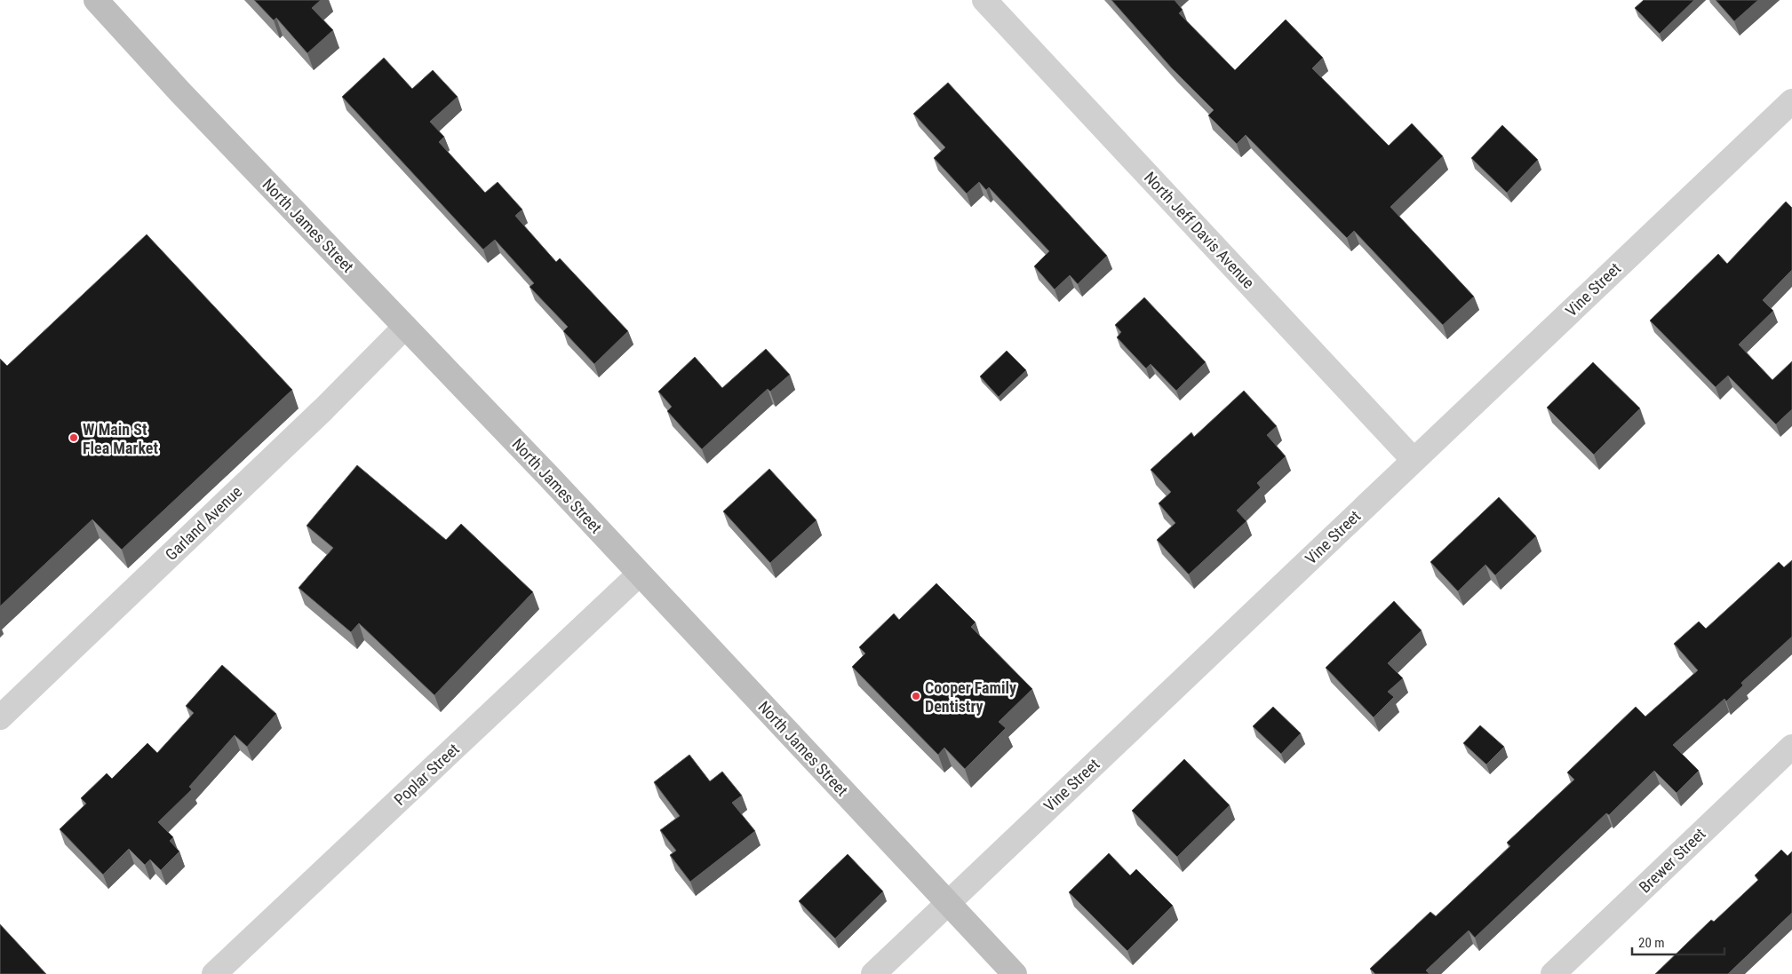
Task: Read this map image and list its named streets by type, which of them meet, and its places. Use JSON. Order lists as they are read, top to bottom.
{
  "streets": {
    "street": [
      "North James Street",
      "North Jeff Davis Avenue",
      "Vine Street",
      "Garland Avenue",
      "Poplar Street",
      "Brewer Street"
    ]
  },
  "crossings": [
    ["North James Street", "Vine Street"],
    ["North James Street", "Garland Avenue"],
    ["North James Street", "Poplar Street"],
    ["North Jeff Davis Avenue", "Vine Street"]
  ],
  "places": ["W Main St Flea Market", "Cooper Family Dentistry"],
  "scale_bar": "20 m"
}
